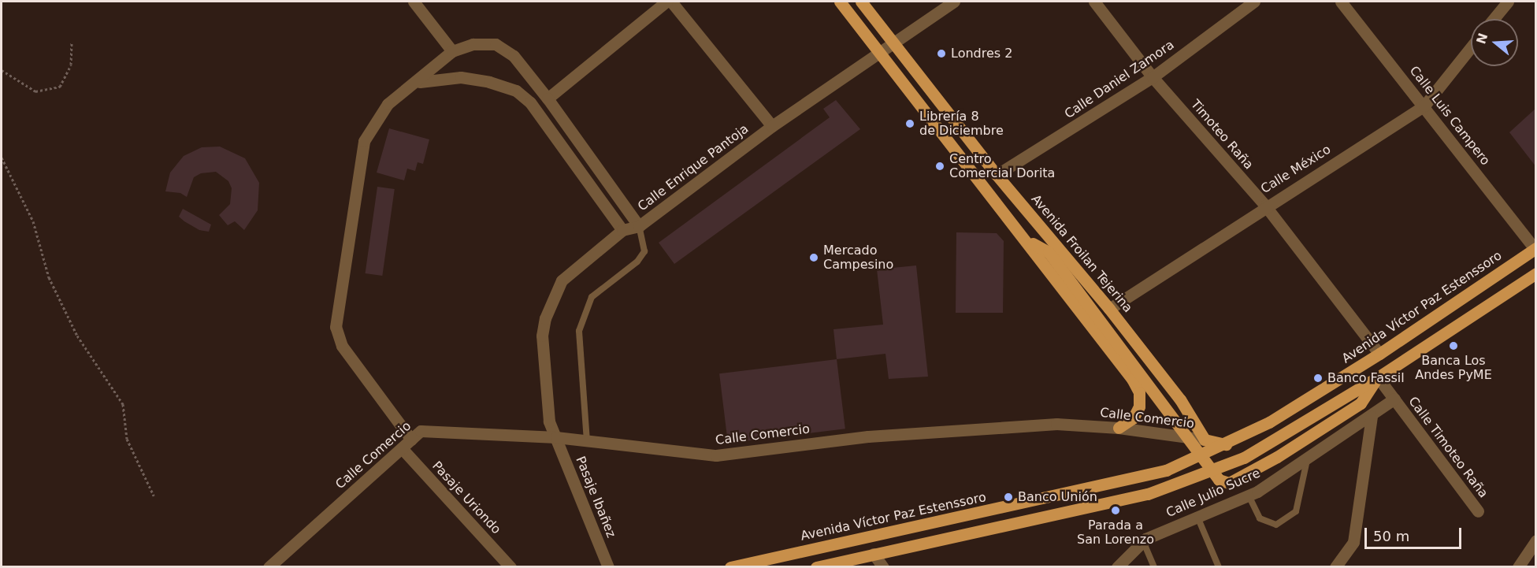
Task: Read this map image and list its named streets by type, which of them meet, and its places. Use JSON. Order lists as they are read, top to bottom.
{
  "streets": {
    "main road": ["Avenida Froilan Tejerina", "Avenida Víctor Paz Estenssoro", "Calle Comercio"],
    "street": [
      "Calle Daniel Zamora",
      "Calle Luis Campero",
      "Timoteo Raña",
      "Calle Enrique Pantoja",
      "Calle México",
      "Calle Timoteo Raña",
      "Calle Julio Sucre",
      "Pasaje Ibañez",
      "Pasaje Uriondo"
    ]
  },
  "crossings": [
    ["Calle Daniel Zamora", "Timoteo Raña"],
    ["Calle Daniel Zamora", "Avenida Froilan Tejerina"],
    ["Calle Luis Campero", "Calle México"],
    ["Calle Luis Campero", "Avenida Víctor Paz Estenssoro"],
    ["Timoteo Raña", "Calle México"],
    ["Timoteo Raña", "Avenida Víctor Paz Estenssoro"],
    ["Calle Enrique Pantoja", "Avenida Froilan Tejerina"],
    ["Calle Enrique Pantoja", "Calle Comercio"],
    ["Calle Enrique Pantoja", "Pasaje Ibañez"],
    ["Calle México", "Avenida Froilan Tejerina"],
    ["Avenida Froilan Tejerina", "Calle Comercio"],
    ["Avenida Víctor Paz Estenssoro", "Calle Comercio"],
    ["Calle Comercio", "Pasaje Ibañez"],
    ["Calle Comercio", "Pasaje Uriondo"],
    ["Calle Timoteo Raña", "Calle Julio Sucre"]
  ],
  "places": [
    "Londres 2",
    "Librería 8 de Diciembre",
    "Centro Comercial Dorita",
    "Mercado Campesino",
    "Banca Los Andes PyME",
    "Banco Fassil",
    "Banco Unión",
    "Parada a San Lorenzo"
  ],
  "scale_bar": "50 m",
  "north": "left"
}
